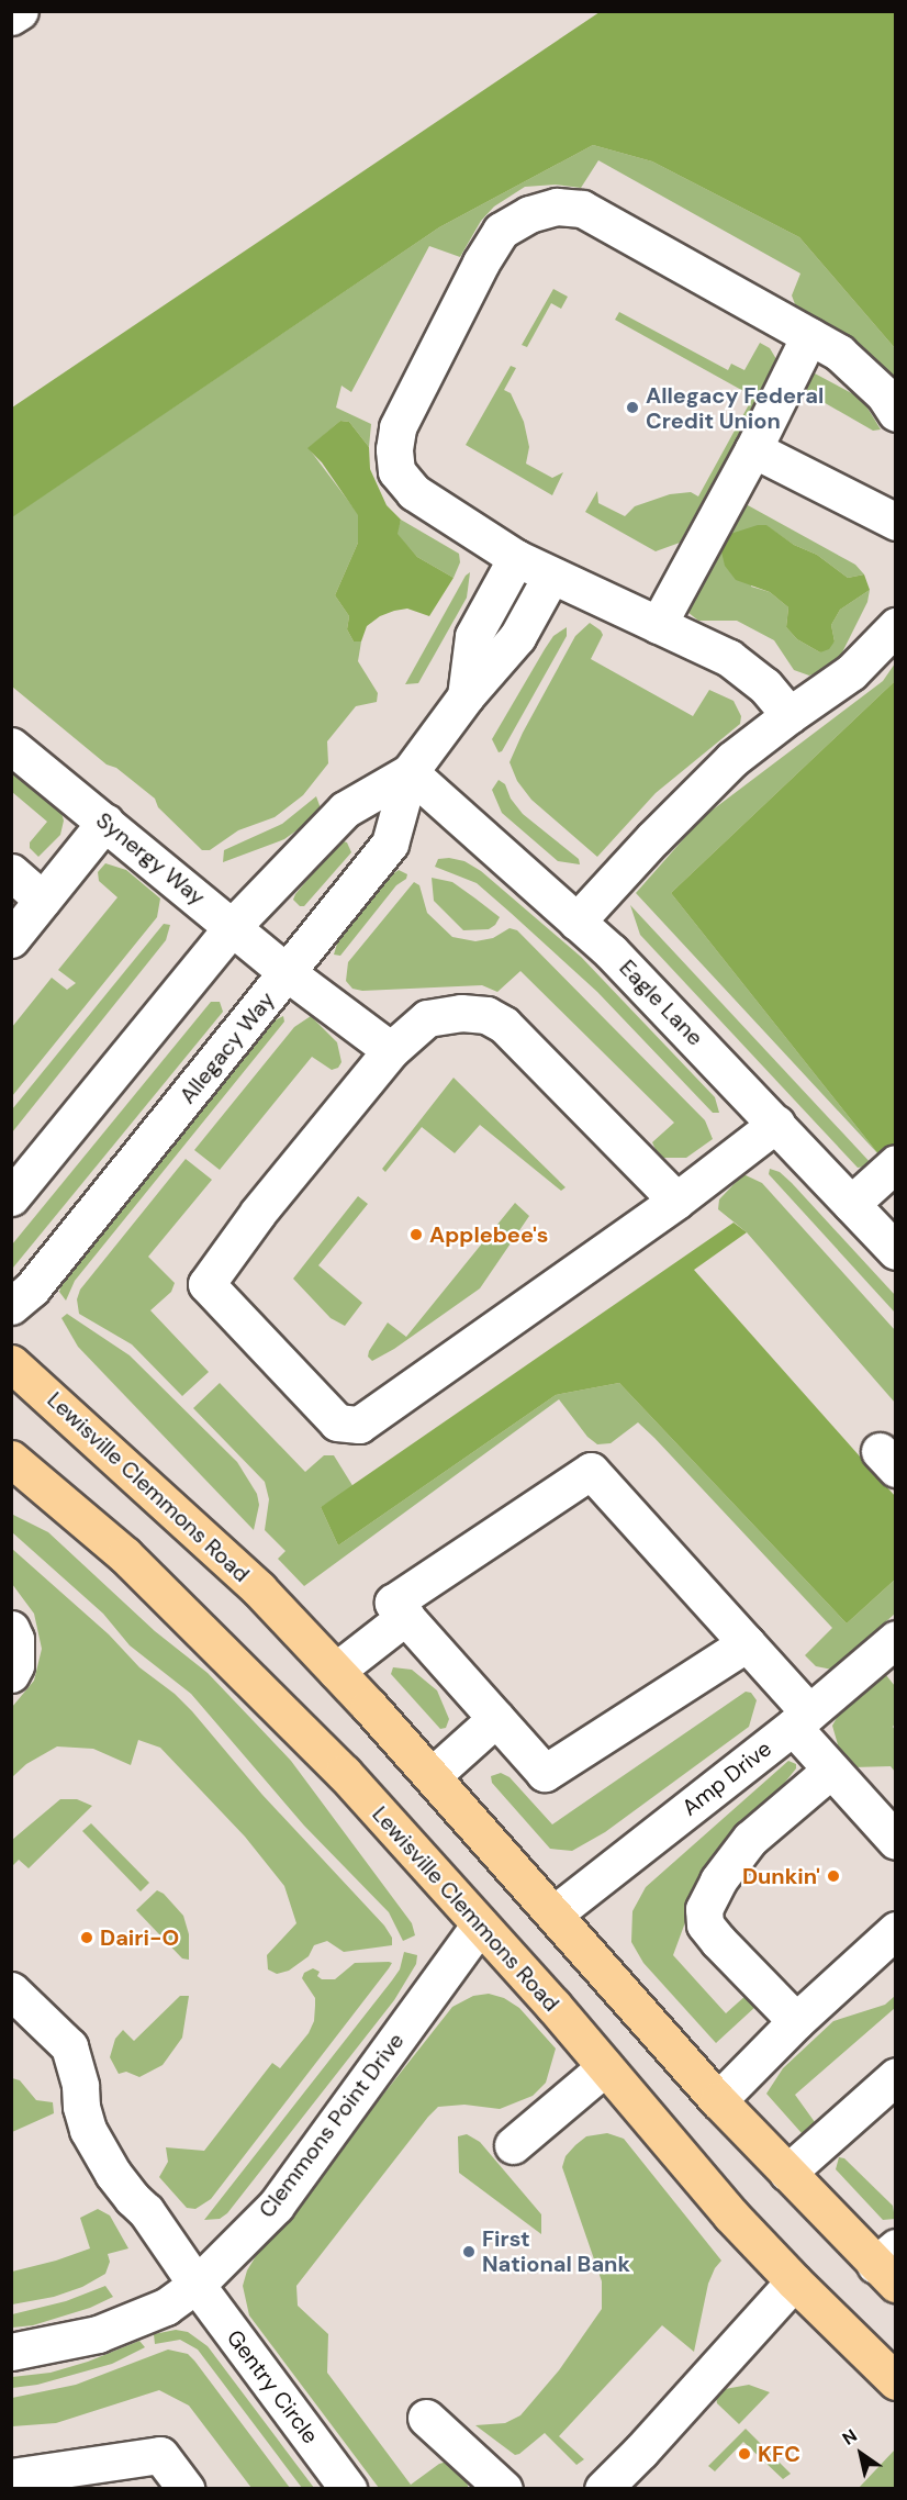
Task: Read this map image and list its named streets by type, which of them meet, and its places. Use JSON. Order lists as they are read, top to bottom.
{
  "streets": {
    "main road": ["Lewisville Clemmons Road"],
    "street": [
      "Synergy Way",
      "Eagle Lane",
      "Allegacy Way",
      "Amp Drive",
      "Clemmons Point Drive",
      "Gentry Circle"
    ]
  },
  "crossings": [
    ["Synergy Way", "Allegacy Way"],
    ["Eagle Lane", "Allegacy Way"],
    ["Lewisville Clemmons Road", "Amp Drive"],
    ["Lewisville Clemmons Road", "Clemmons Point Drive"],
    ["Clemmons Point Drive", "Gentry Circle"]
  ],
  "places": [
    "Allegacy Federal Credit Union",
    "Applebee's",
    "Dunkin'",
    "Dairi-O",
    "First National Bank",
    "KFC"
  ],
  "north": "top left"
}
